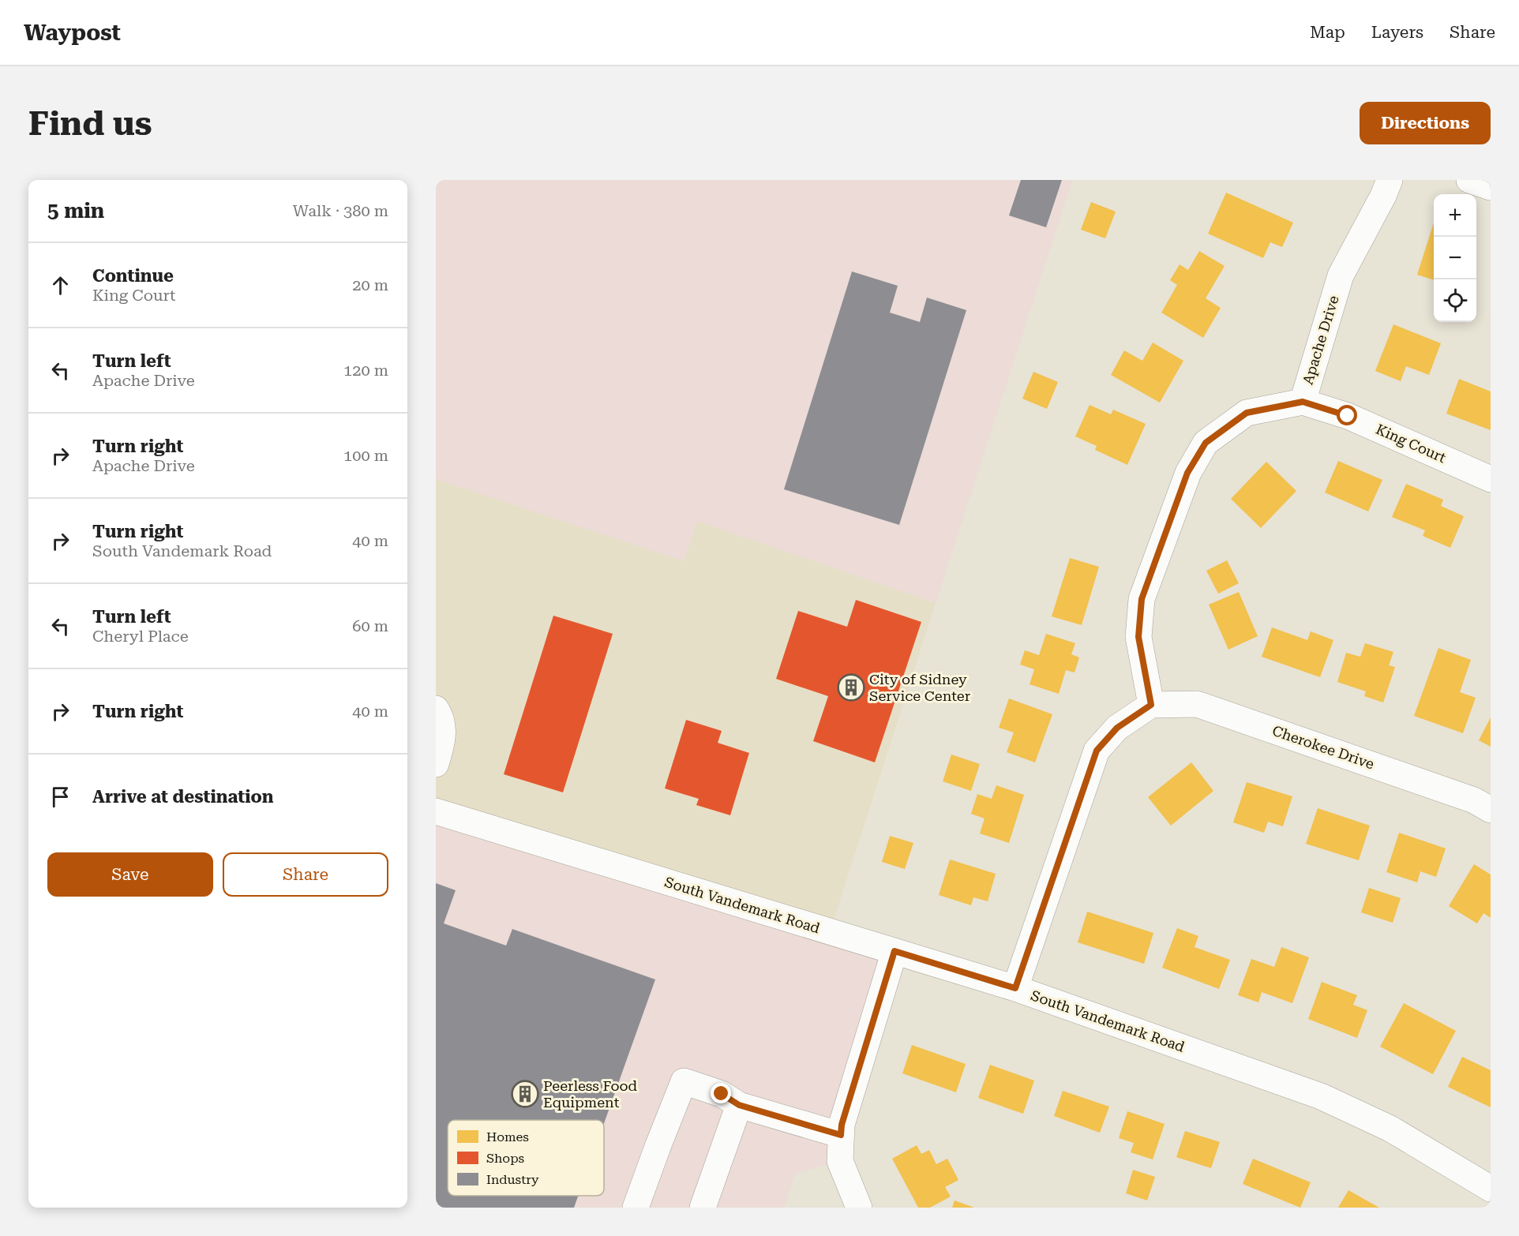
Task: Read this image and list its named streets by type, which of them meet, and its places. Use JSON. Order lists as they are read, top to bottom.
{
  "streets": {
    "street": [
      "Apache Drive",
      "King Court",
      "Cherokee Drive",
      "South Vandemark Road"
    ]
  },
  "crossings": [
    ["Apache Drive", "King Court"],
    ["Apache Drive", "Cherokee Drive"]
  ],
  "places": {
    "building": ["City of Sidney Service Center", "Peerless Food Equipment"]
  },
  "legend": ["Homes", "Shops", "Industry"],
  "page": {
    "header": "Waypost",
    "nav": ["Map", "Layers", "Share"],
    "buttons": [
      "Directions",
      ["Save", "Share"]
    ],
    "title": "Find us",
    "heading": ["5 min", "Walk · 380 m"],
    "map_buttons": ["+", "−"],
    "list": [
      ["Continue", "King Court", "20 m"],
      ["Turn left", "Apache Drive", "120 m"],
      ["Turn right", "Apache Drive", "100 m"],
      ["Turn right", "South Vandemark Road", "40 m"],
      ["Turn left", "Cheryl Place", "60 m"],
      ["Turn right", "40 m"],
      "Arrive at destination"
    ]
  }
}
